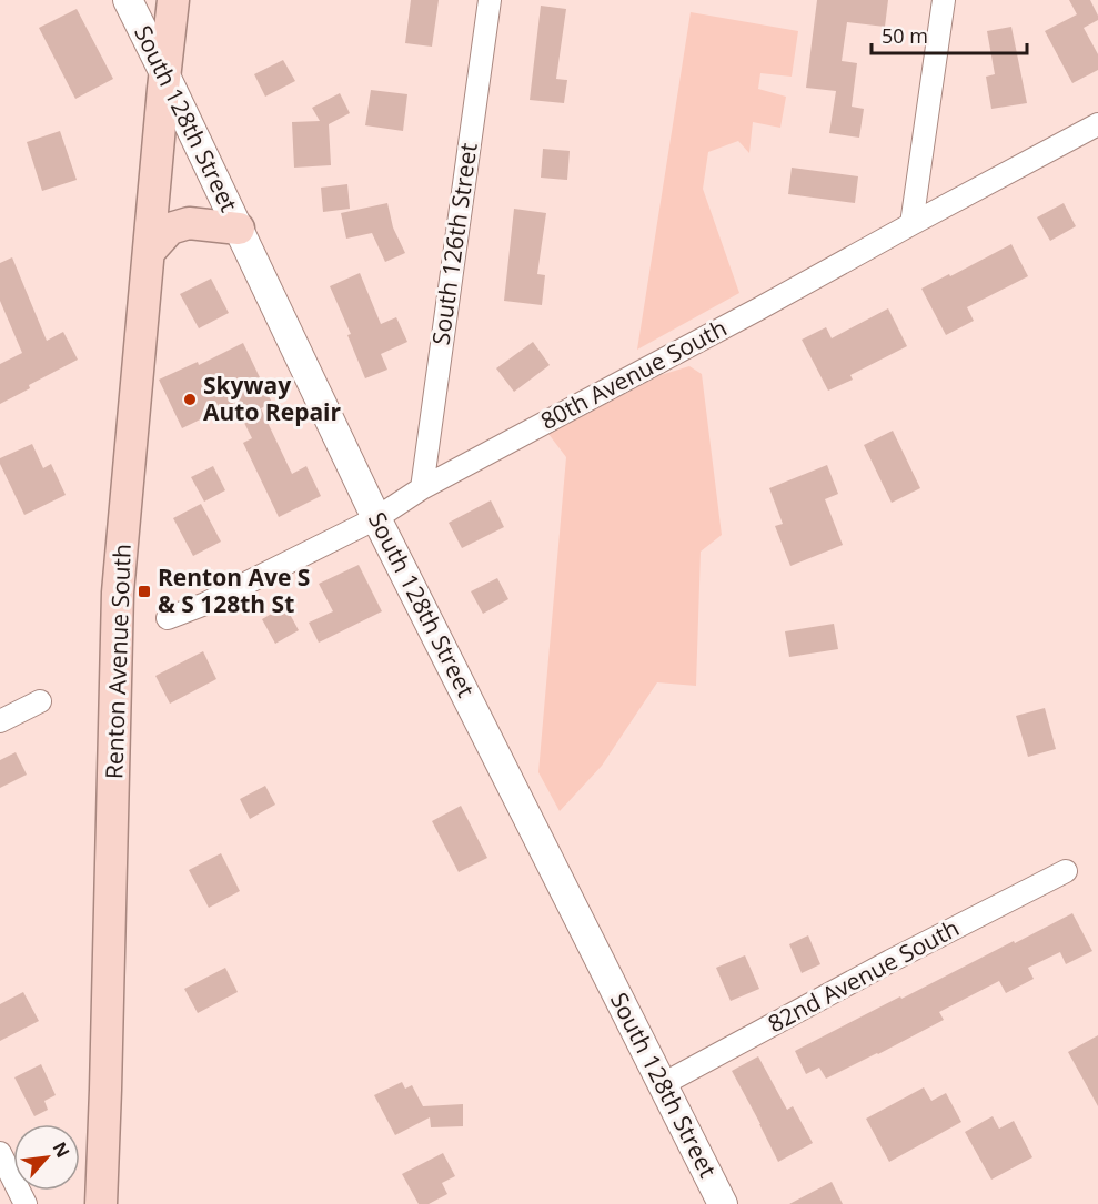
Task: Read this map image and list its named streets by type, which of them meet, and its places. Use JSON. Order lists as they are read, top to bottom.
{
  "streets": {
    "main road": ["Renton Avenue South"],
    "street": [
      "South 128th Street",
      "South 126th Street",
      "80th Avenue South",
      "82nd Avenue South"
    ]
  },
  "crossings": [
    ["South 128th Street", "80th Avenue South"],
    ["South 128th Street", "Renton Avenue South"],
    ["South 128th Street", "82nd Avenue South"],
    ["South 126th Street", "80th Avenue South"]
  ],
  "places": {
    "other": ["Skyway Auto Repair"],
    "transit": ["Renton Ave S & S 128th St"]
  },
  "scale_bar": "50 m",
  "north": "top right"
}
